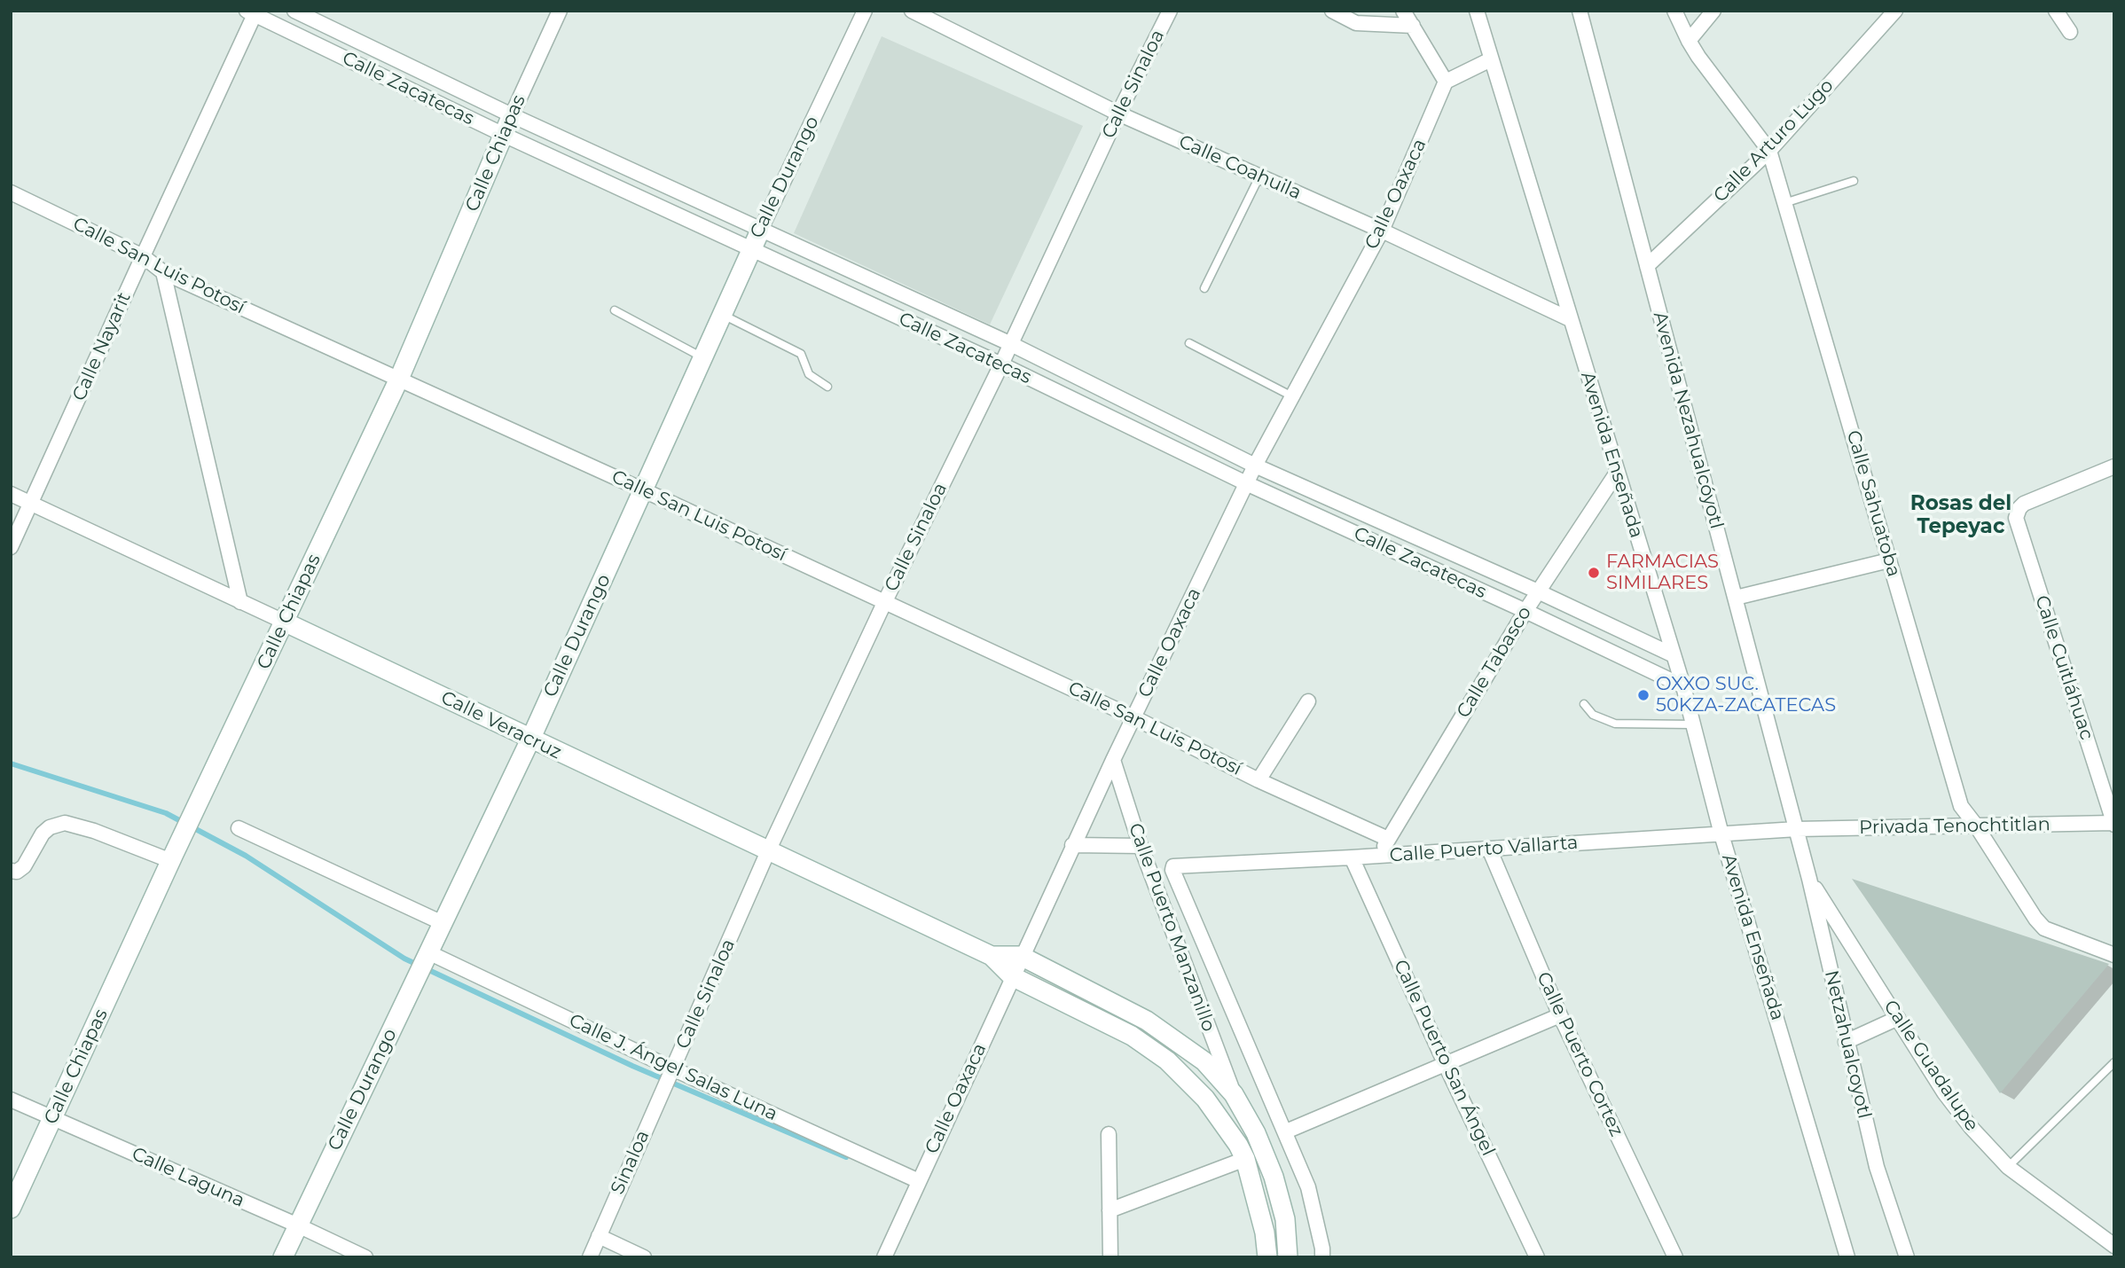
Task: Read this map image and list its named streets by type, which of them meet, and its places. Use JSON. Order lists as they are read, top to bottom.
{
  "streets": {
    "street": [
      "Calle Sinaloa",
      "Calle Zacatecas",
      "Calle Arturo Lugo",
      "Calle Chiapas",
      "Calle Coahuila",
      "Calle Durango",
      "Calle Oaxaca",
      "Calle San Luis Potosí",
      "Calle Nayarit",
      "Avenida Nezahualcóyotl",
      "Avenida Enseñada",
      "Calle Sahuatoba",
      "Calle Tabasco",
      "Calle Cuitláhuac",
      "Calle Veracruz",
      "Privada Tenochtitlan",
      "Calle Puerto Vallarta",
      "Calle Puerto Manzanillo",
      "Netzahualcoyotl",
      "Calle Puerto Cortez",
      "Calle Puerto San Ángel",
      "Calle Guadalupe",
      "Calle J. Ángel Salas Luna",
      "Sinaloa",
      "Calle Laguna"
    ]
  },
  "crossings": [
    ["Calle Sinaloa", "Calle Zacatecas"],
    ["Calle Sinaloa", "Calle Coahuila"],
    ["Calle Sinaloa", "Calle San Luis Potosí"],
    ["Calle Sinaloa", "Calle Veracruz"],
    ["Calle Sinaloa", "Calle J. Ángel Salas Luna"],
    ["Calle Sinaloa", "Sinaloa"],
    ["Calle Zacatecas", "Calle Chiapas"],
    ["Calle Zacatecas", "Calle Durango"],
    ["Calle Zacatecas", "Calle Oaxaca"],
    ["Calle Zacatecas", "Calle Nayarit"],
    ["Calle Zacatecas", "Avenida Enseñada"],
    ["Calle Zacatecas", "Calle Tabasco"],
    ["Calle Arturo Lugo", "Avenida Nezahualcóyotl"],
    ["Calle Arturo Lugo", "Calle Sahuatoba"],
    ["Calle Chiapas", "Calle San Luis Potosí"],
    ["Calle Chiapas", "Calle Veracruz"],
    ["Calle Chiapas", "Calle Laguna"],
    ["Calle Coahuila", "Calle Oaxaca"],
    ["Calle Coahuila", "Avenida Enseñada"],
    ["Calle Durango", "Calle San Luis Potosí"],
    ["Calle Durango", "Calle Veracruz"],
    ["Calle Durango", "Calle J. Ángel Salas Luna"],
    ["Calle Durango", "Calle Laguna"],
    ["Calle Oaxaca", "Calle San Luis Potosí"],
    ["Calle Oaxaca", "Calle Veracruz"],
    ["Calle Oaxaca", "Calle Puerto Manzanillo"],
    ["Calle Oaxaca", "Calle J. Ángel Salas Luna"],
    ["Calle San Luis Potosí", "Calle Nayarit"],
    ["Calle San Luis Potosí", "Calle Tabasco"],
    ["Calle Nayarit", "Calle Veracruz"],
    ["Avenida Nezahualcóyotl", "Privada Tenochtitlan"],
    ["Avenida Nezahualcóyotl", "Calle Puerto Vallarta"],
    ["Avenida Nezahualcóyotl", "Netzahualcoyotl"],
    ["Avenida Enseñada", "Calle Tabasco"],
    ["Avenida Enseñada", "Calle Puerto Vallarta"],
    ["Calle Sahuatoba", "Privada Tenochtitlan"],
    ["Calle Tabasco", "Calle Puerto Vallarta"],
    ["Calle Cuitláhuac", "Privada Tenochtitlan"],
    ["Privada Tenochtitlan", "Calle Puerto Vallarta"],
    ["Privada Tenochtitlan", "Netzahualcoyotl"],
    ["Calle Puerto Vallarta", "Netzahualcoyotl"],
    ["Calle Puerto Vallarta", "Calle Puerto Cortez"],
    ["Calle Puerto Vallarta", "Calle Puerto San Ángel"],
    ["Netzahualcoyotl", "Calle Guadalupe"],
    ["Calle J. Ángel Salas Luna", "Sinaloa"]
  ],
  "districts": ["Rosas del Tepeyac"],
  "places": ["FARMACIAS SIMILARES", "OXXO SUC. 50KZA-ZACATECAS"]
}
